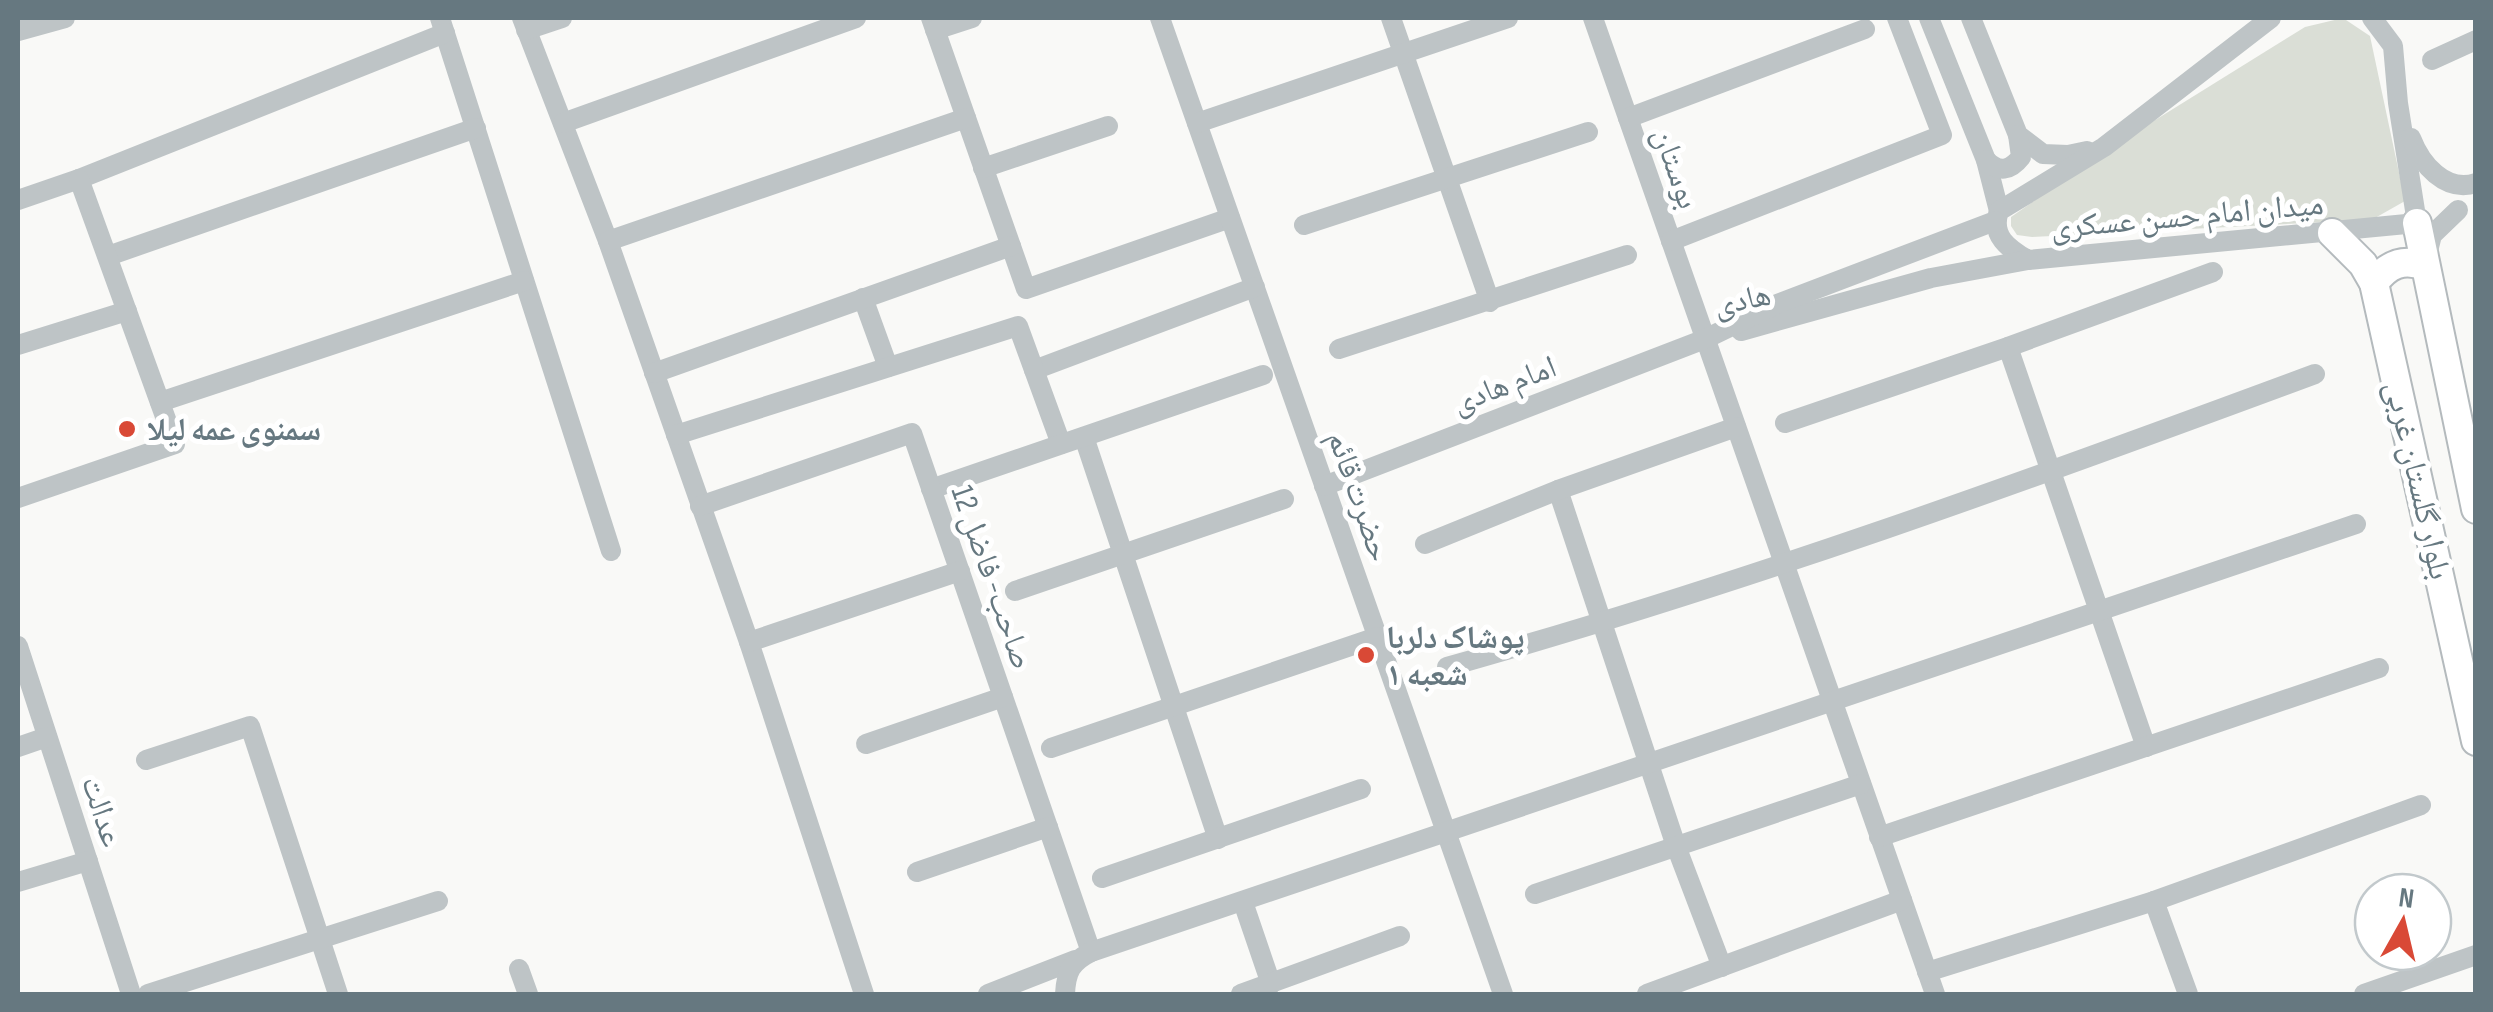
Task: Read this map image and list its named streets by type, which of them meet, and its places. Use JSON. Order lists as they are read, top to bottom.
{
  "streets": {
    "main road": ["بلوار گلستان غربی"],
    "street": [
      "بوستان",
      "میدان امام حسن عسکری",
      "هادی",
      "امام هادی",
      "حضرت قائم",
      "صاحب- فاضل 12",
      "عدالت"
    ]
  },
  "crossings": [
    ["بوستان", "هادی"],
    ["بوستان", "امام هادی"],
    ["میدان امام حسن عسکری", "هادی"],
    ["میدان امام حسن عسکری", "بلوار گلستان غربی"],
    ["هادی", "امام هادی"],
    ["امام هادی", "حضرت قائم"]
  ],
  "places": ["سمنوی عمه لیلا", "پوشاک دلربا شعبه ۱"],
  "north": "top"
}
